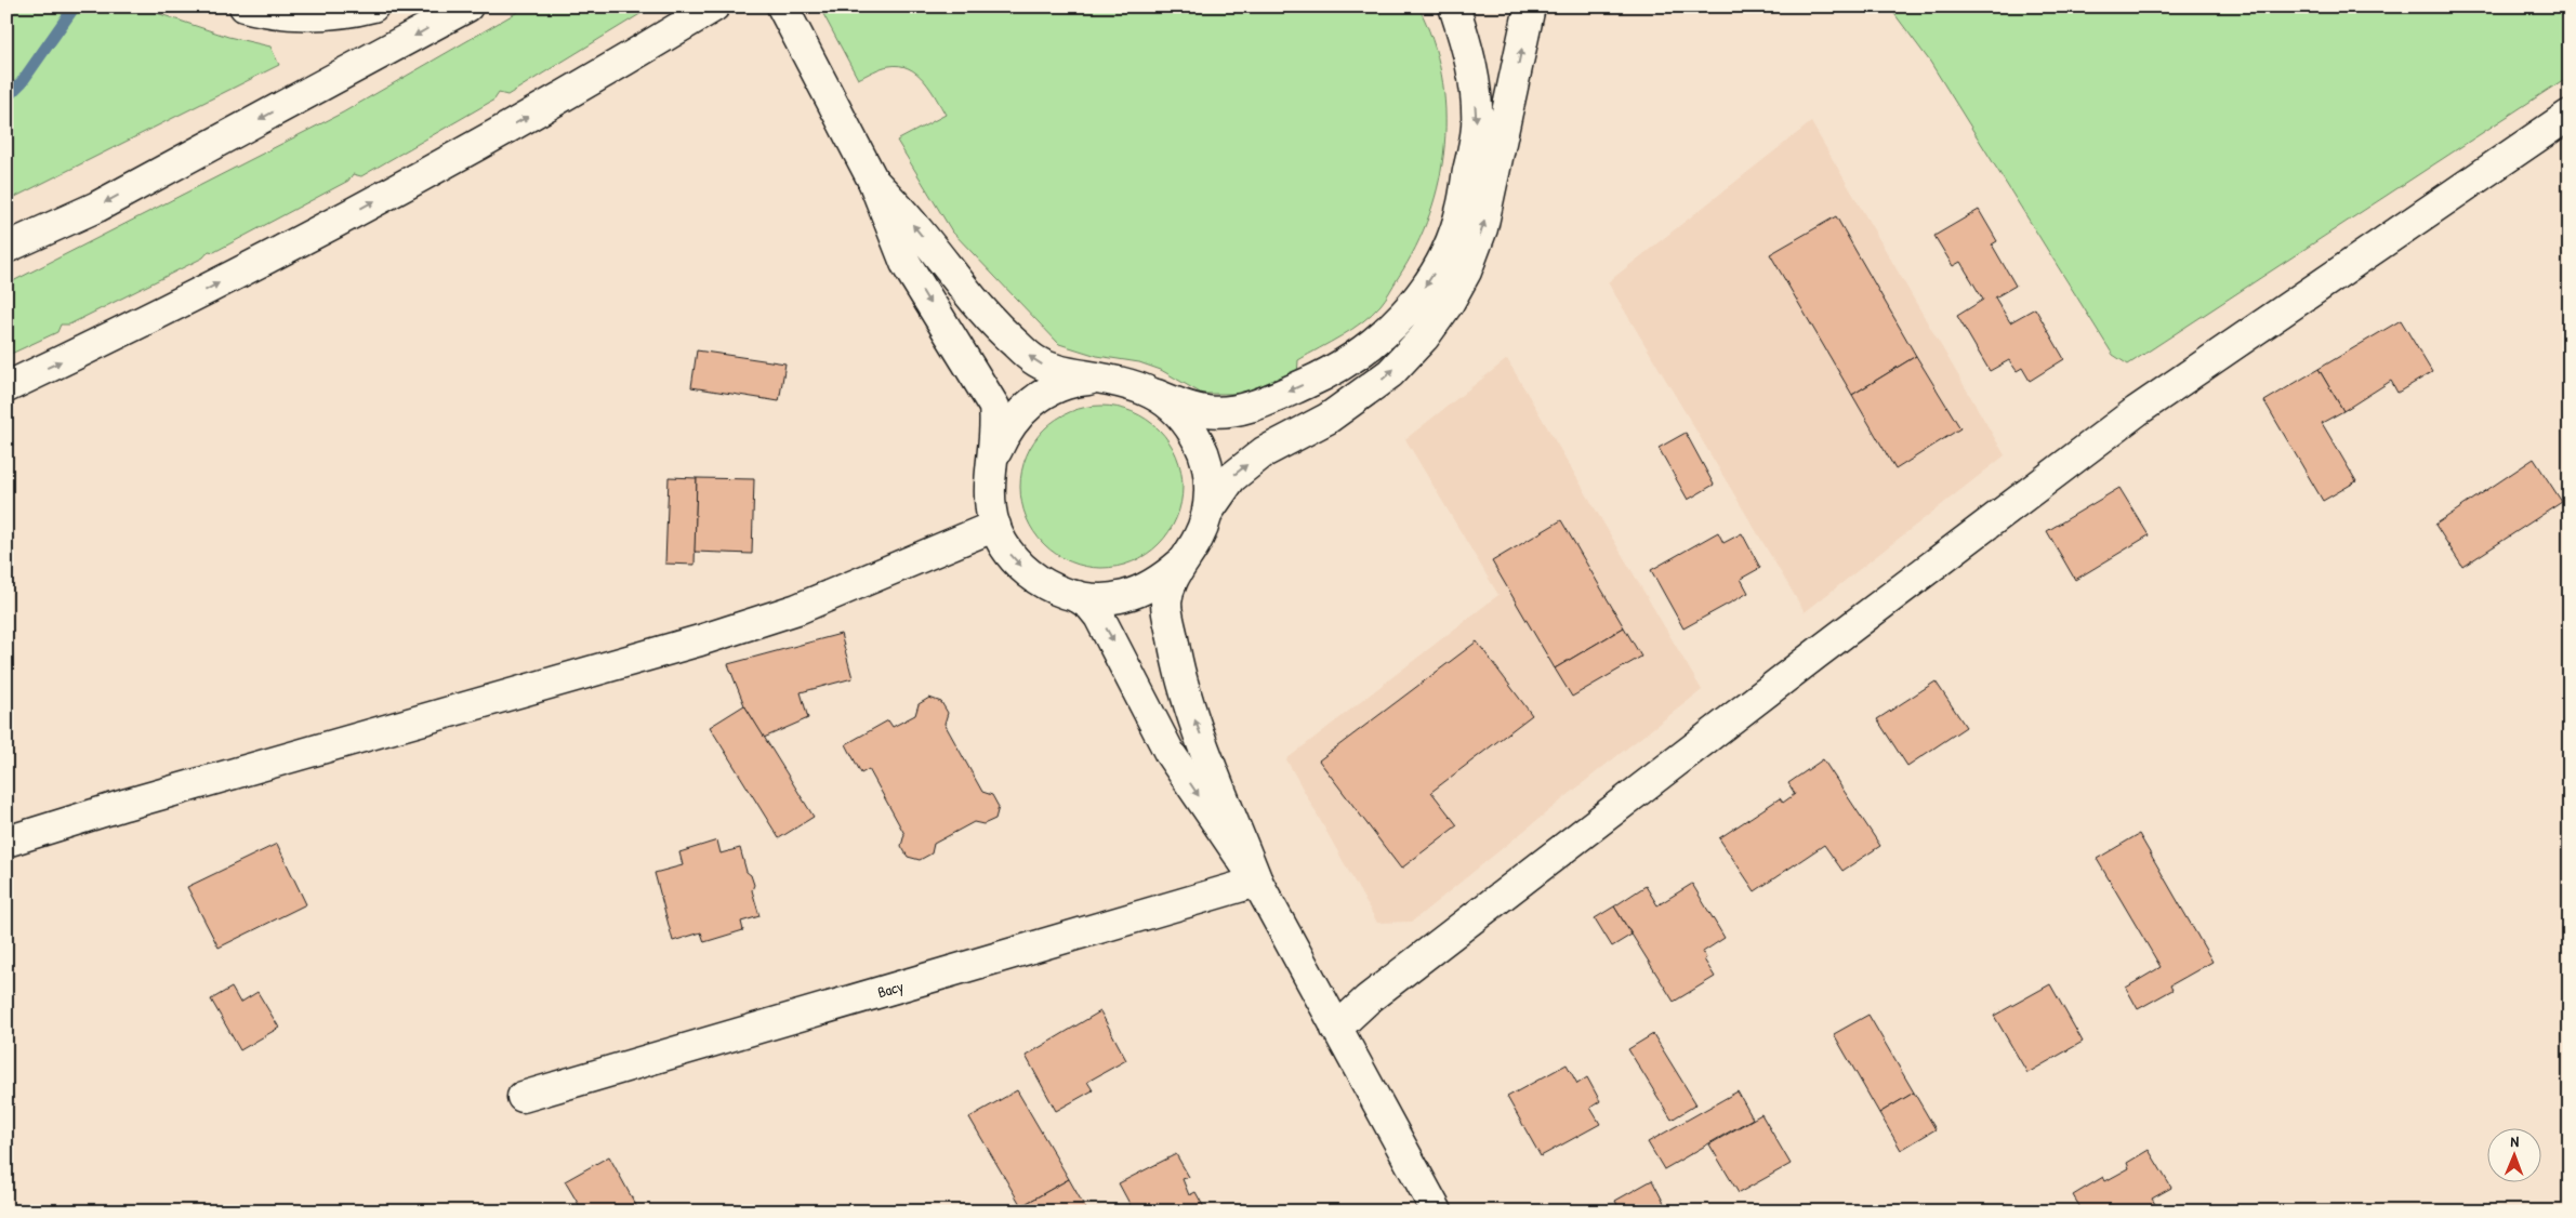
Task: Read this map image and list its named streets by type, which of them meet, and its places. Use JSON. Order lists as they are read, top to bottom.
{
  "streets": {
    "main road": ["Bacy"]
  },
  "north": "top"
}
